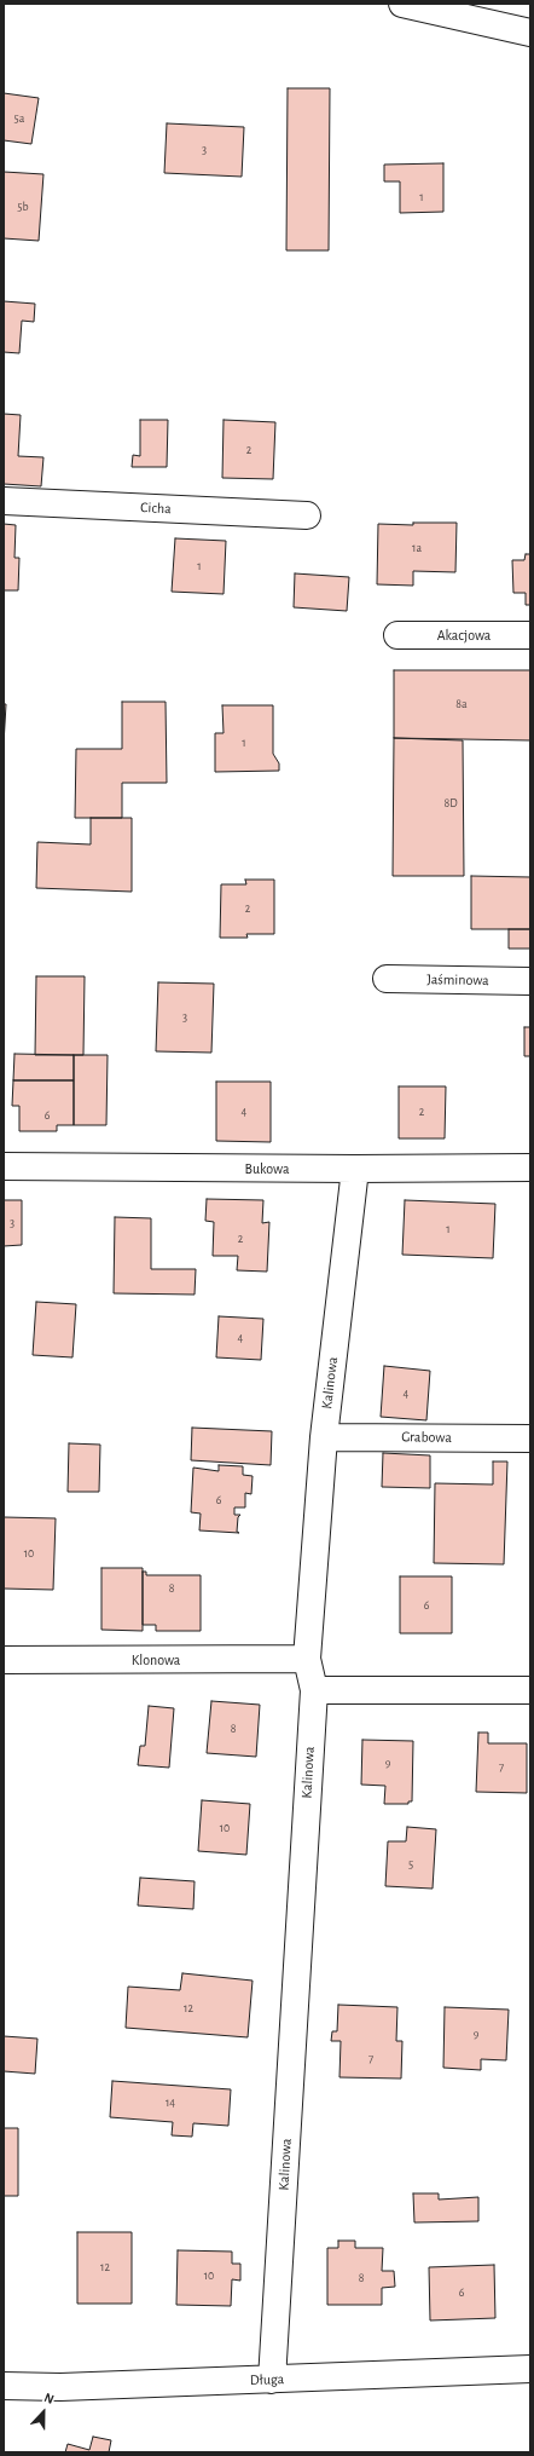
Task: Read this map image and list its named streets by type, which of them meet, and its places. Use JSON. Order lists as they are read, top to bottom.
{
  "streets": {
    "street": [
      "Cicha",
      "Akacjowa",
      "Jaśminowa",
      "Bukowa",
      "Kalinowa",
      "Grabowa",
      "Klonowa",
      "Długa"
    ]
  },
  "crossings": [
    ["Bukowa", "Kalinowa"],
    ["Kalinowa", "Grabowa"],
    ["Kalinowa", "Klonowa"],
    ["Kalinowa", "Długa"]
  ],
  "house_numbers": [
    "5a",
    "3",
    "1",
    "5b",
    "2",
    "1a",
    "1",
    "8a",
    "1",
    "8D",
    "2",
    "3",
    "4",
    "2",
    "6",
    "3",
    "1",
    "2",
    "4",
    "4",
    "6",
    "10",
    "8",
    "6",
    "8",
    "9",
    "7",
    "10",
    "5",
    "12",
    "9",
    "7",
    "14",
    "12",
    "10",
    "8",
    "6"
  ],
  "north": "top"
}
